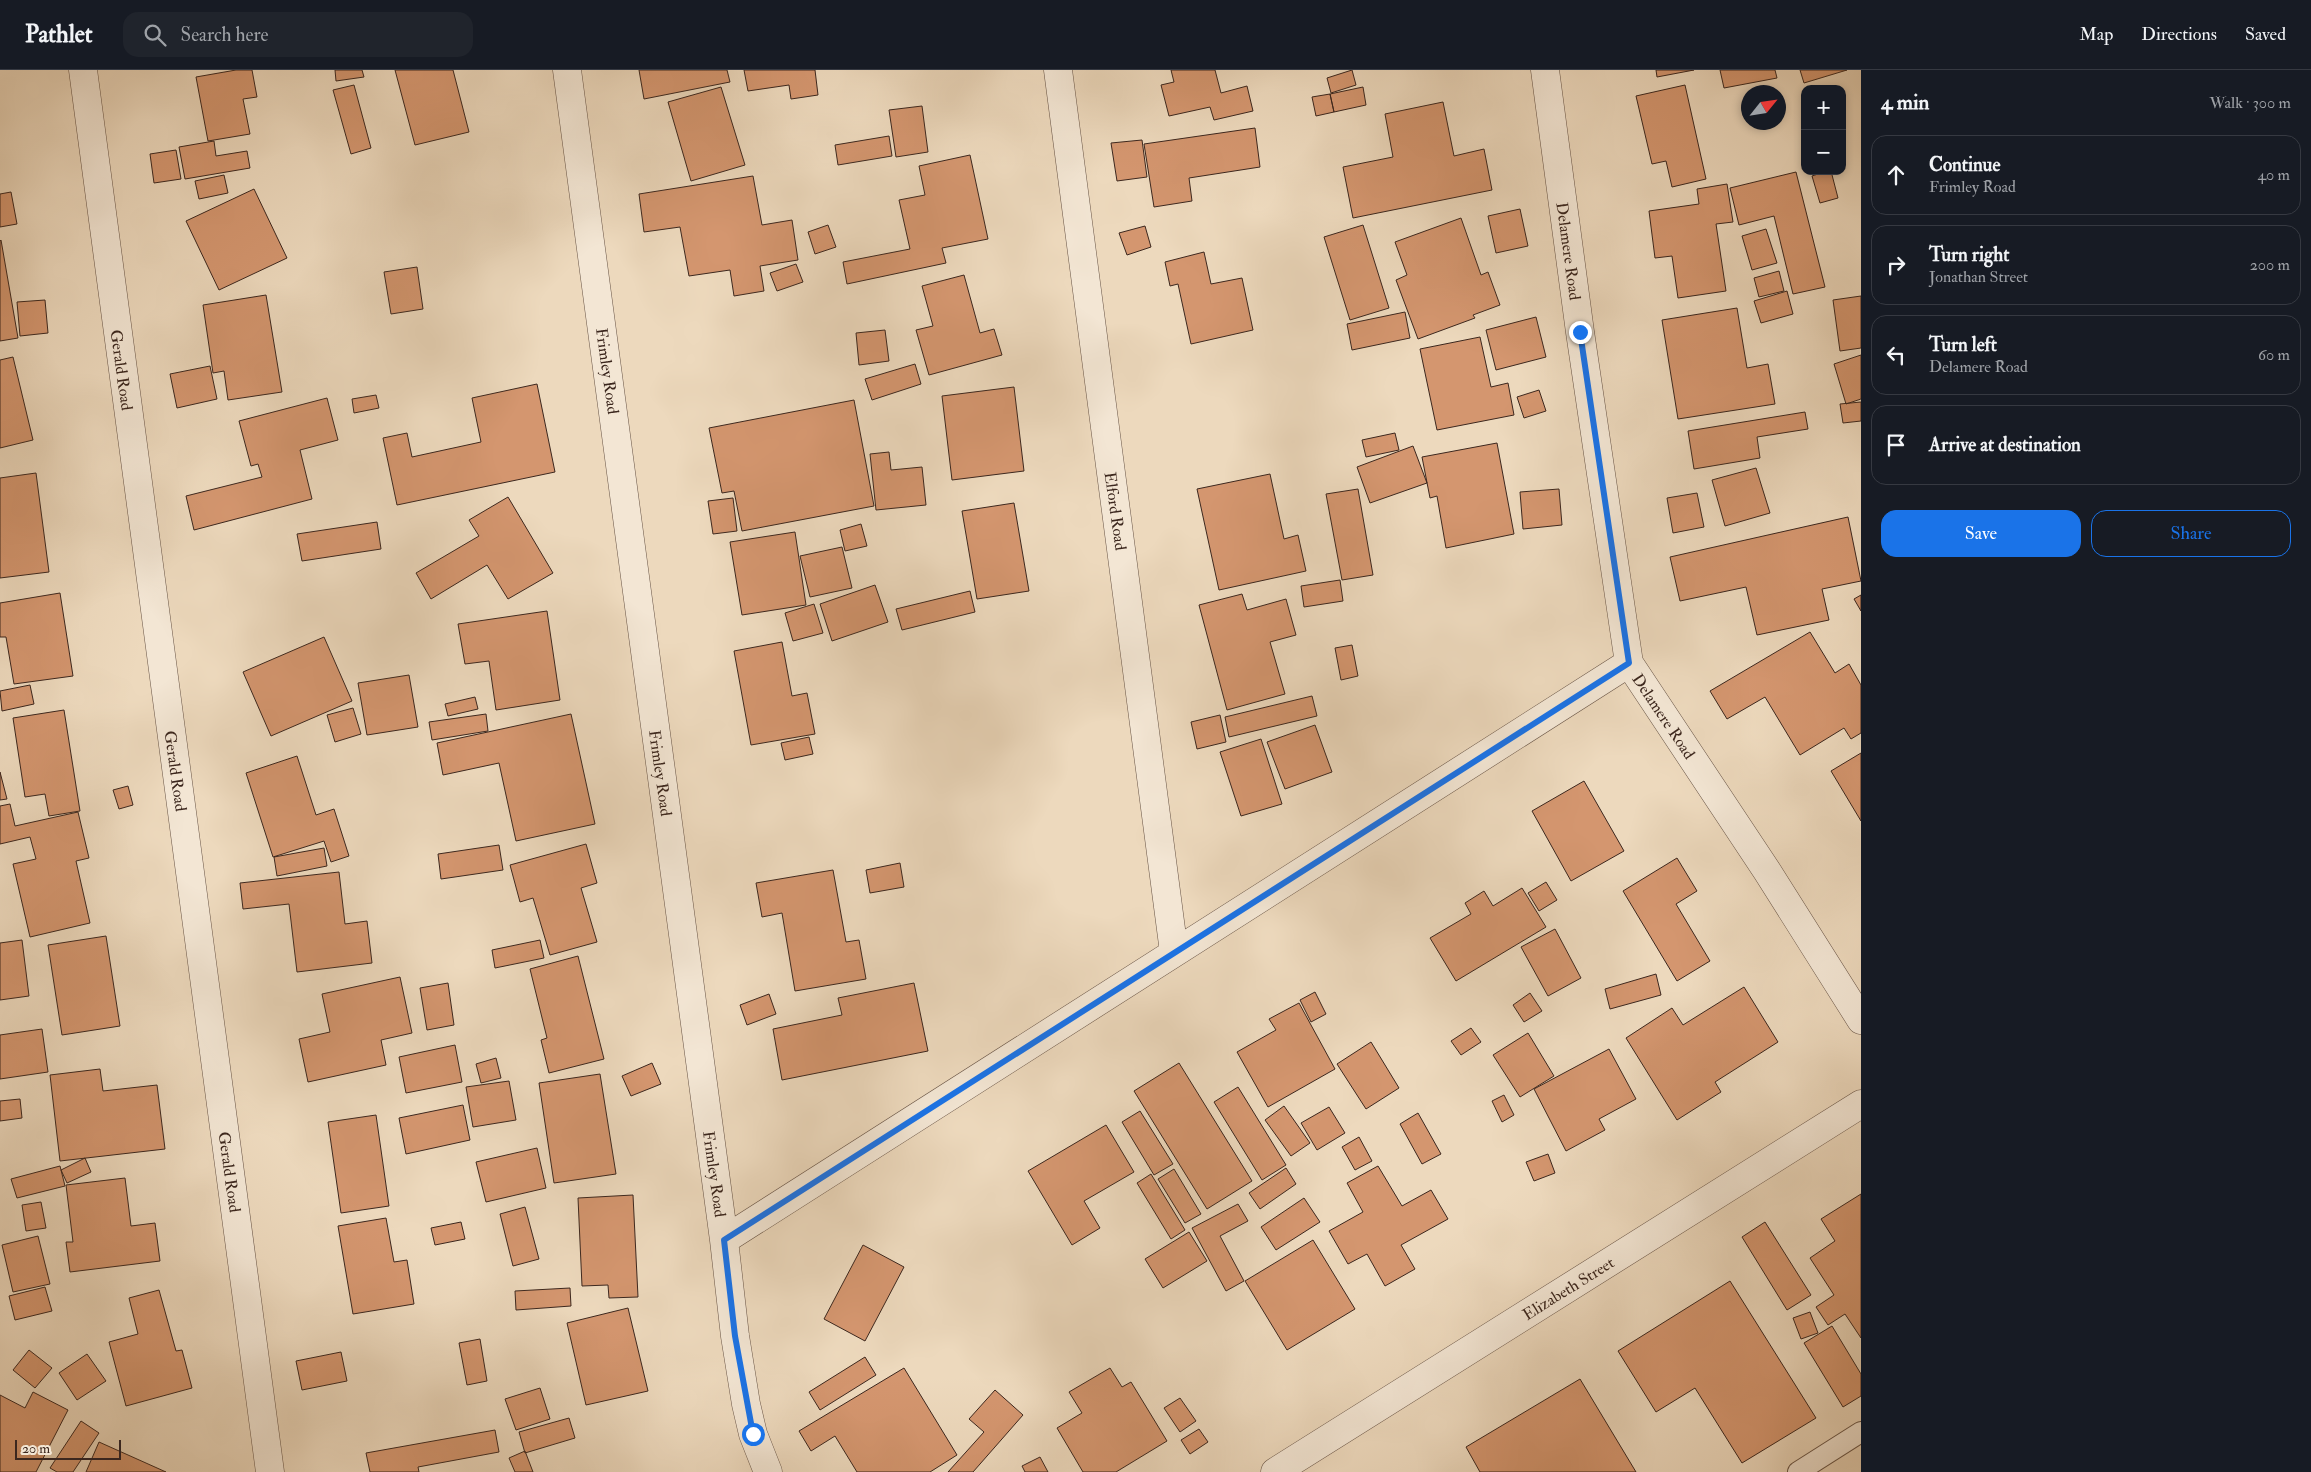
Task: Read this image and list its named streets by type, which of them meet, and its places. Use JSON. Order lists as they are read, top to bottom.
{
  "streets": {
    "street": [
      "Delamere Road",
      "Gerald Road",
      "Frimley Road",
      "Elford Road",
      "Elizabeth Street"
    ]
  },
  "scale_bar": "20 m",
  "north": "top right",
  "page": {
    "header": "Pathlet",
    "search": "Search here",
    "nav": ["Map", "Directions", "Saved"],
    "heading": ["4 min", "Walk · 300 m"],
    "map_buttons": ["+", "−"],
    "list": [
      ["Continue", "Frimley Road", "40 m"],
      ["Turn right", "Jonathan Street", "200 m"],
      ["Turn left", "Delamere Road", "60 m"],
      "Arrive at destination"
    ],
    "buttons": ["Save", "Share"],
    "scale": "20 m"
  }
}
